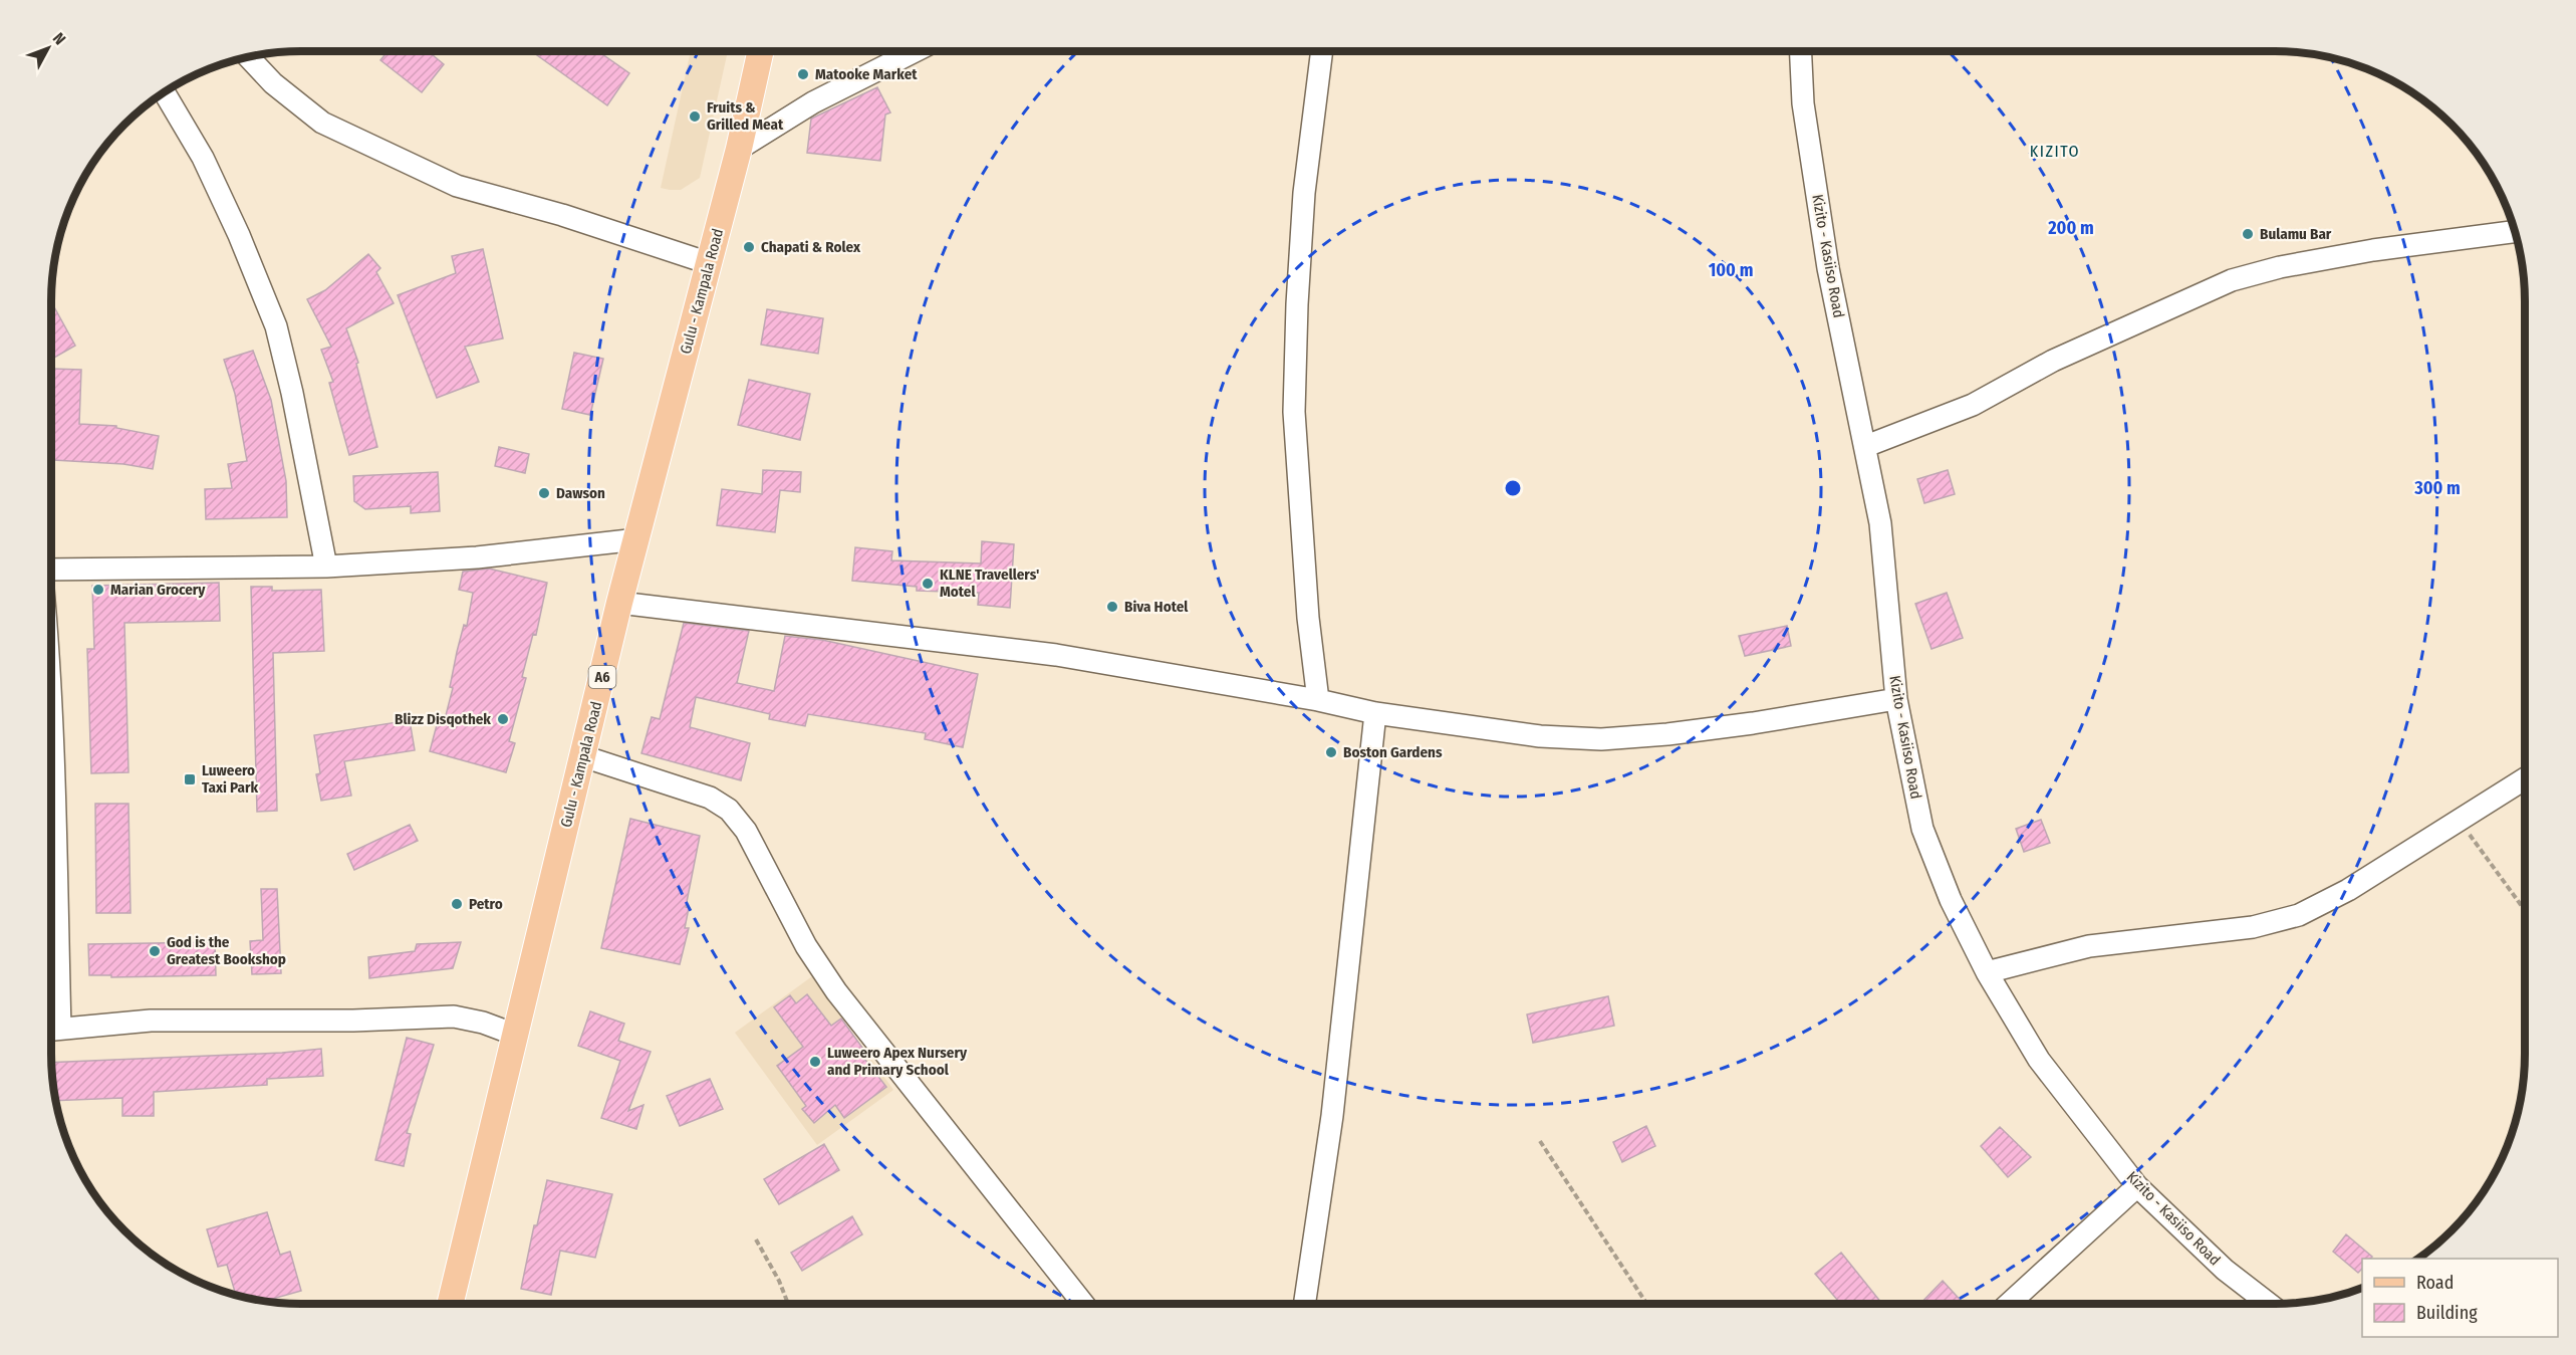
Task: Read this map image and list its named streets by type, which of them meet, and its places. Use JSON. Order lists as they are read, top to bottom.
{
  "streets": {
    "main road": ["Gulu - Kampala Road", "A6"],
    "street": ["Kizito - Kasiiso Road"]
  },
  "districts": ["KIZITO"],
  "places": {
    "other": [
      "Matooke Market",
      "Fruits & Grilled Meat",
      "Bulamu Bar",
      "Chapati & Rolex",
      "Dawson",
      "KLNE Travellers' Motel",
      "Marian Grocery",
      "Biva Hotel",
      "Blizz Disqothek",
      "Boston Gardens",
      "Petro",
      "God is the Greatest Bookshop",
      "Luweero Apex Nursery and Primary School"
    ],
    "transit": ["Luweero Taxi Park"]
  },
  "legend": ["Road", "Building"],
  "north": "top right",
  "rings": ["200 m", "100 m", "300 m"]
}
